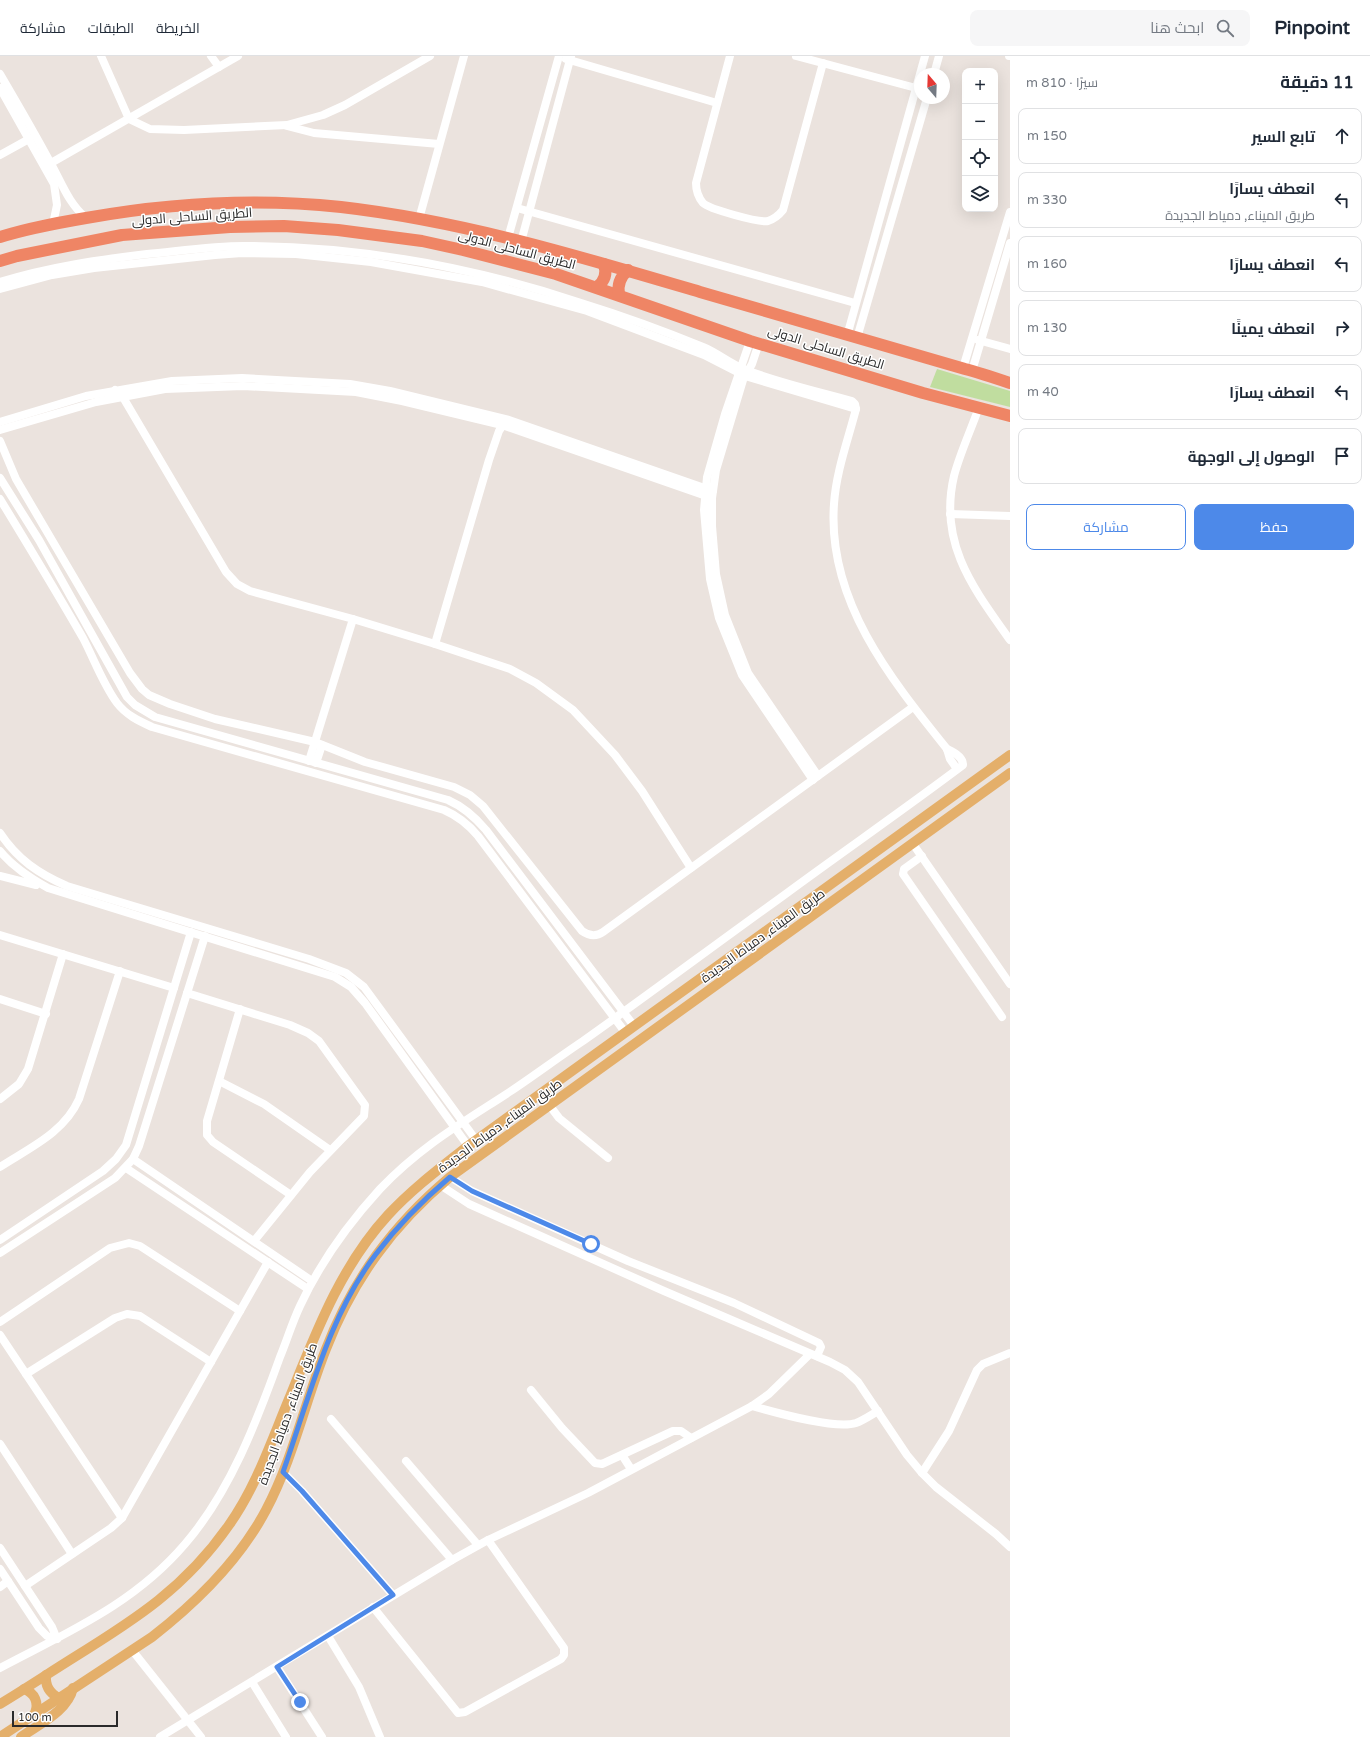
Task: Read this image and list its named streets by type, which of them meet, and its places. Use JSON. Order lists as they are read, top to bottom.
{
  "streets": {
    "highway": ["الطريق الساحلى الدولى"],
    "main road": ["طريق الميناء, دمياط الجديدة"]
  },
  "scale_bar": "100 m",
  "north": "top",
  "page": {
    "header": "Pinpoint",
    "search": "ابحث هنا",
    "nav": ["الخريطة", "الطبقات", "مشاركة"],
    "heading": ["11 دقيقة", "سيرًا · 810 m"],
    "map_buttons": ["+", "−"],
    "list": [
      ["تابع السير", "150 m"],
      ["انعطف يسارًا", "طريق الميناء, دمياط الجديدة", "330 m"],
      ["انعطف يسارًا", "160 m"],
      ["انعطف يمينًا", "130 m"],
      ["انعطف يسارًا", "40 m"],
      "الوصول إلى الوجهة"
    ],
    "buttons": ["حفظ", "مشاركة"],
    "scale": "100 m"
  }
}
